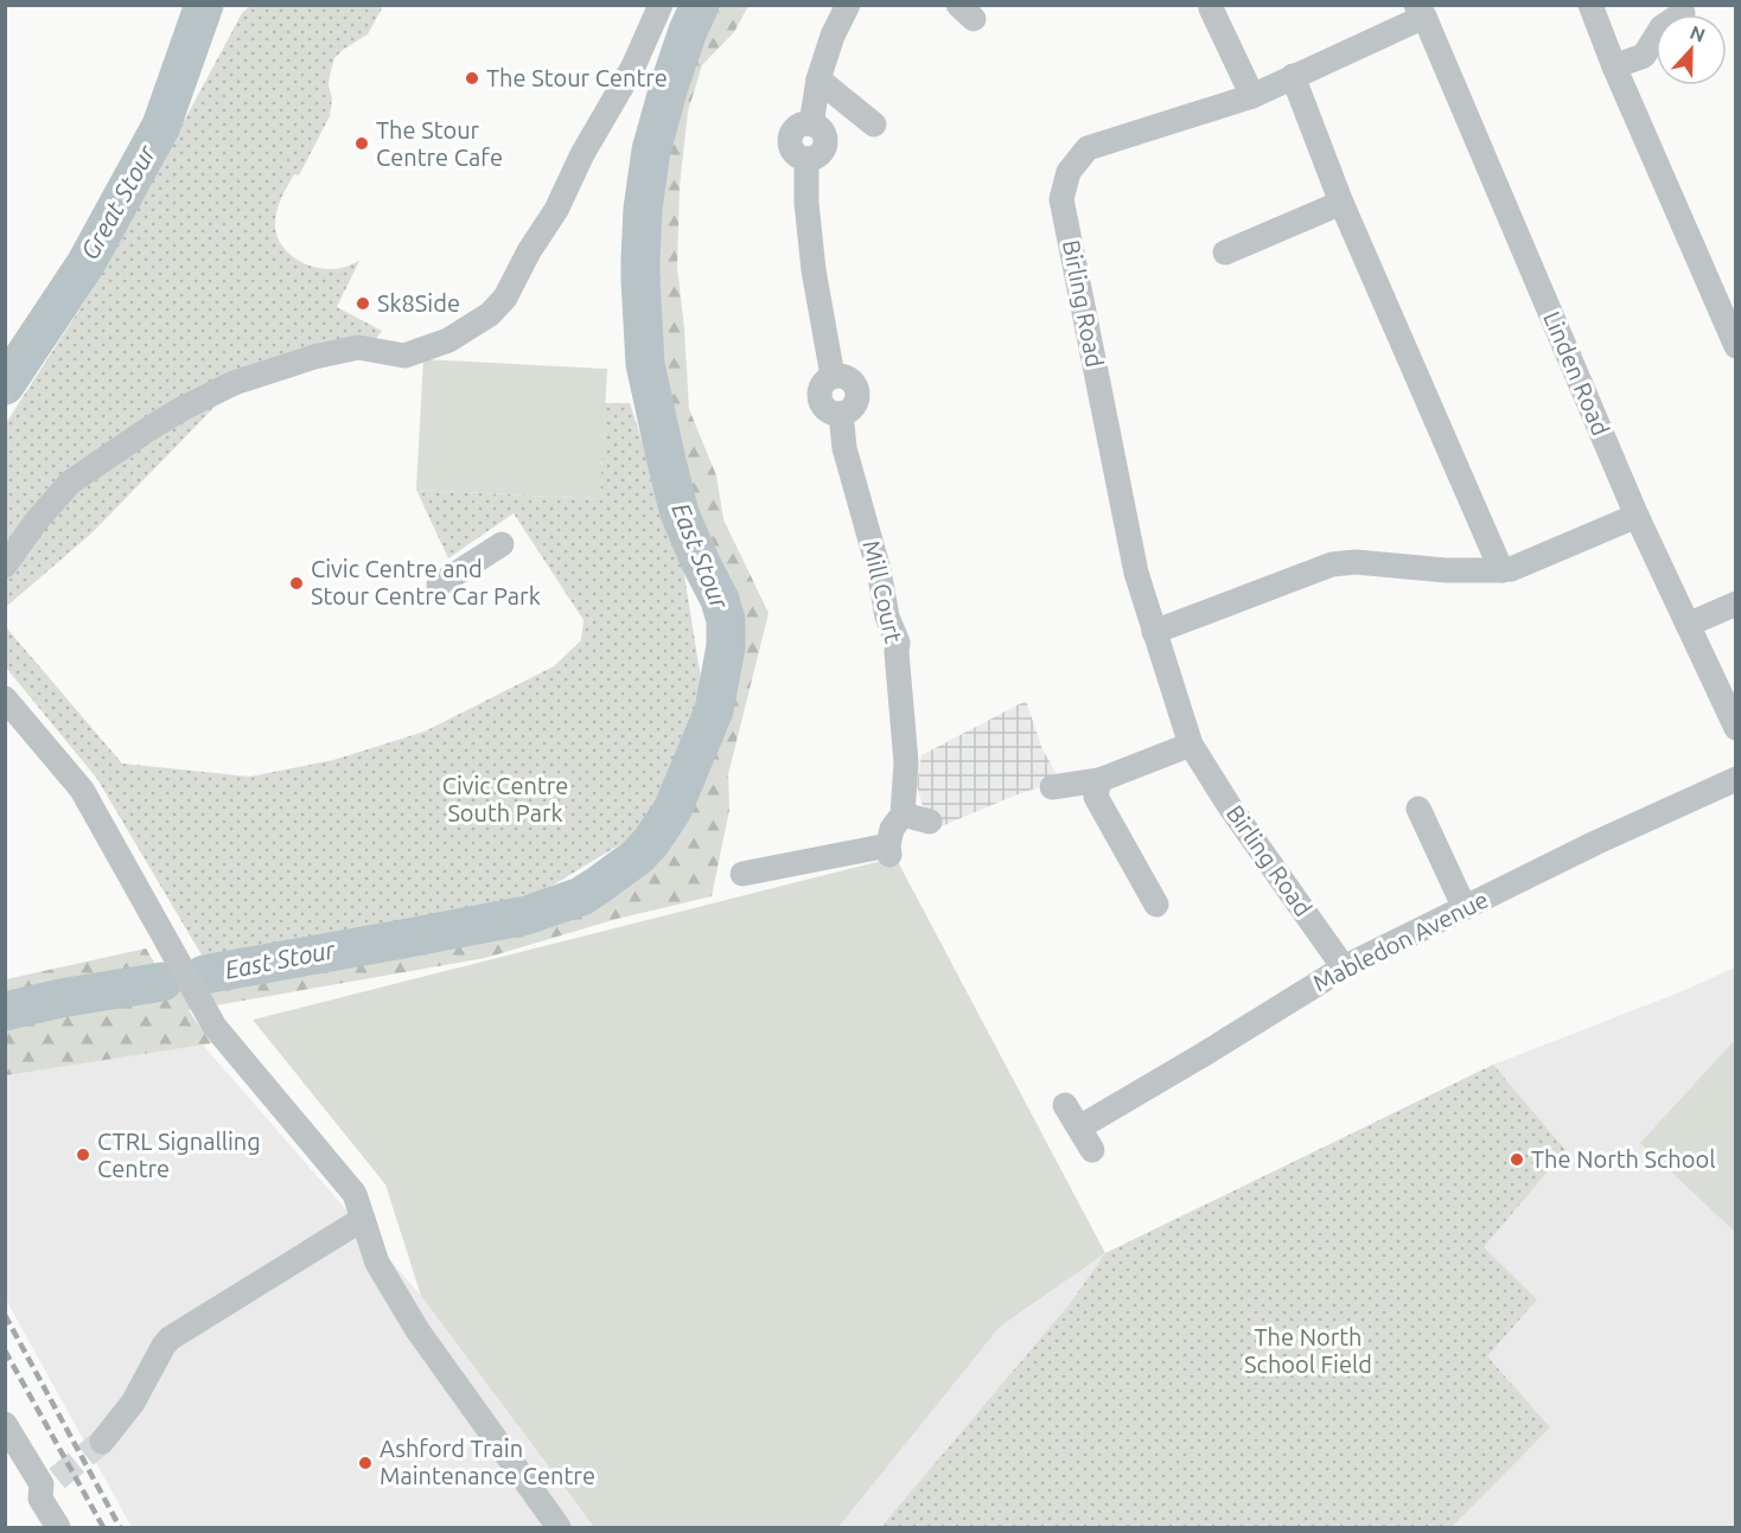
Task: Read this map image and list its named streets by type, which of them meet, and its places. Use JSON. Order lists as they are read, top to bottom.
{
  "streets": {
    "street": [
      "Birling Road",
      "Linden Road",
      "Mill Court",
      "Mabledon Avenue"
    ]
  },
  "crossings": [
    ["Birling Road", "Linden Road"],
    ["Birling Road", "Mabledon Avenue"]
  ],
  "water": ["Great Stour", "East Stour"],
  "parks": ["Civic Centre South Park", "The North School Field"],
  "places": [
    "The Stour Centre",
    "The Stour Centre Cafe",
    "Sk8Side",
    "Civic Centre and Stour Centre Car Park",
    "CTRL Signalling Centre",
    "The North School",
    "Ashford Train Maintenance Centre"
  ],
  "north": "top"
}
